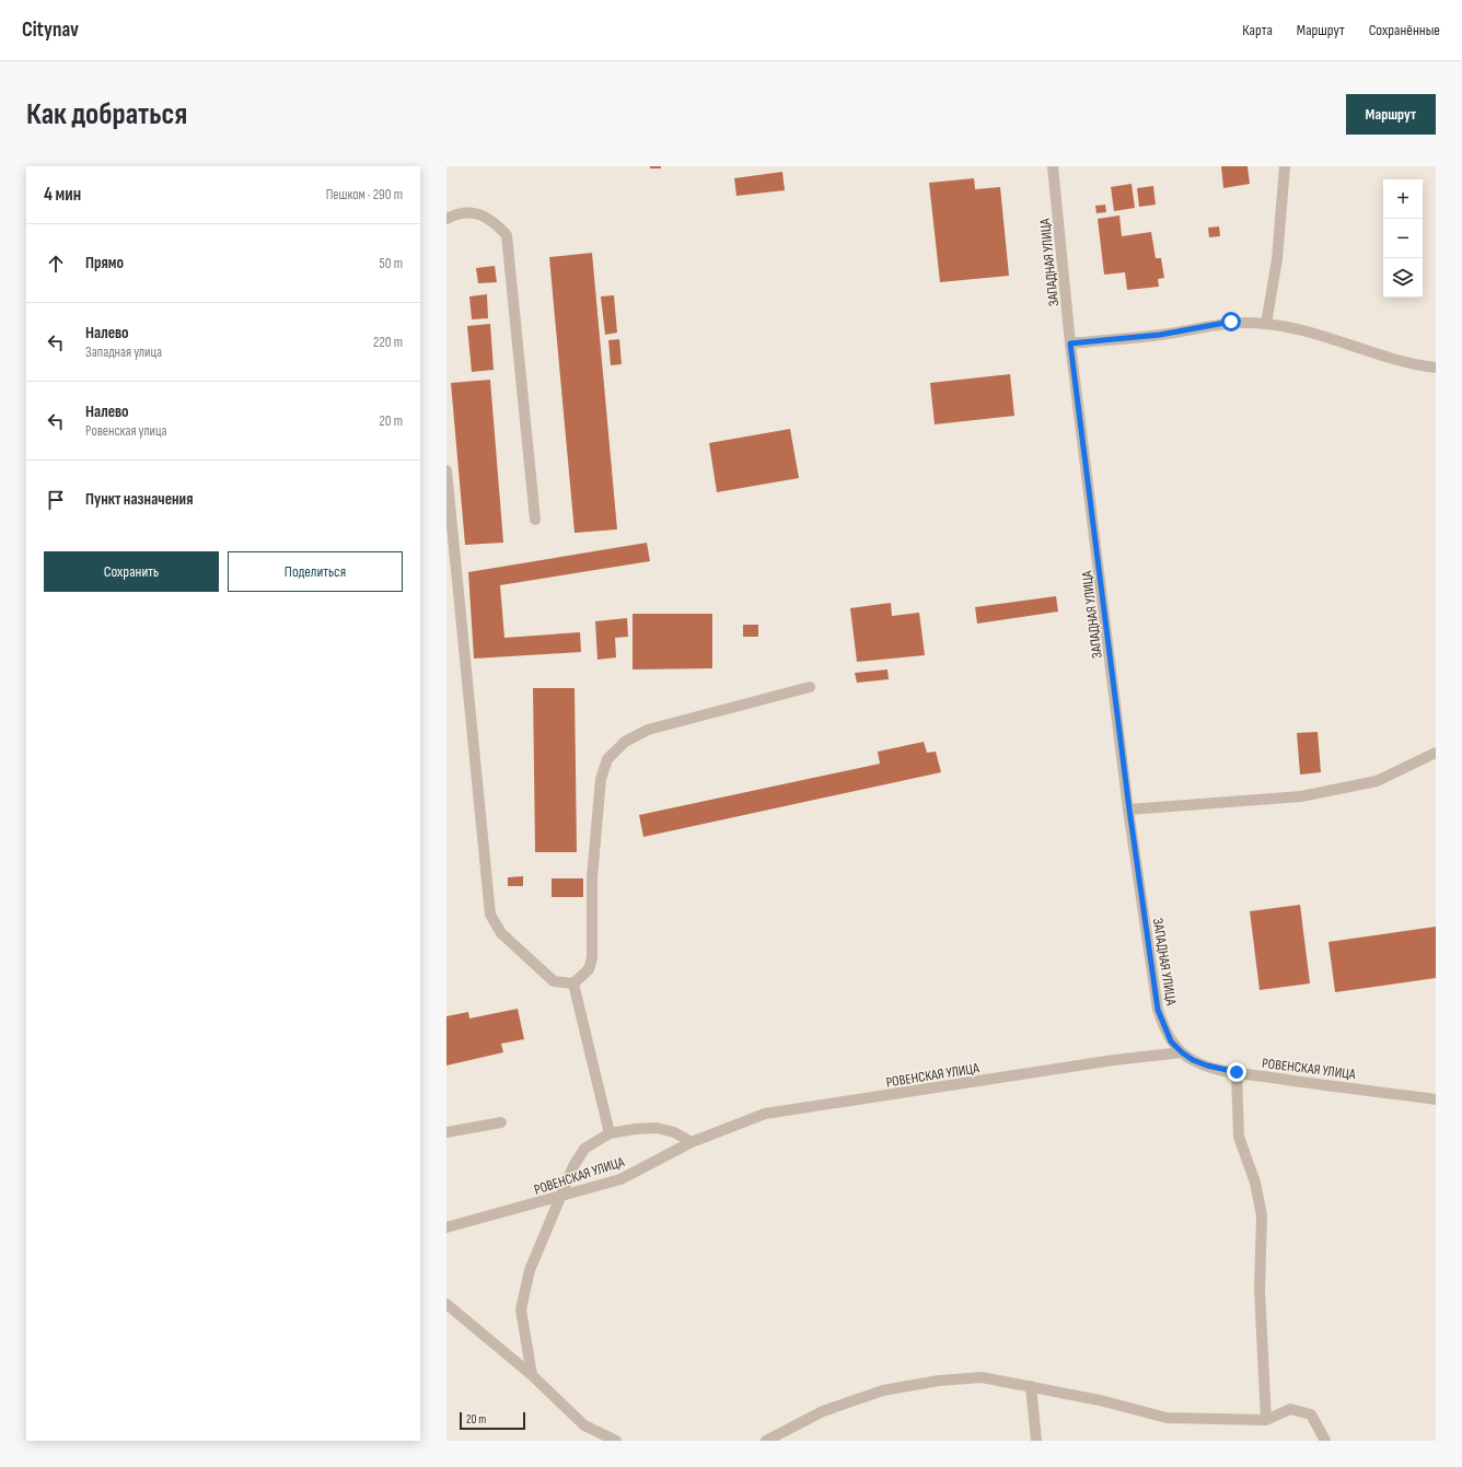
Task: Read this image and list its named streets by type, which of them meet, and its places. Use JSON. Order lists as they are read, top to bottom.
{
  "streets": {
    "street": ["ЗАПАДНАЯ УЛИЦА", "РОВЕНСКАЯ УЛИЦА"]
  },
  "crossings": [
    ["ЗАПАДНАЯ УЛИЦА", "РОВЕНСКАЯ УЛИЦА"]
  ],
  "scale_bar": "20 m",
  "page": {
    "header": "Citynav",
    "nav": ["Карта", "Маршрут", "Сохранённые"],
    "buttons": [
      "Маршрут",
      ["Сохранить", "Поделиться"]
    ],
    "title": "Как добраться",
    "heading": ["4 мин", "Пешком · 290 m"],
    "map_buttons": ["+", "−"],
    "list": [
      ["Прямо", "50 m"],
      ["Налево", "Западная улица", "220 m"],
      ["Налево", "Ровенская улица", "20 m"],
      "Пункт назначения"
    ],
    "scale": "20 m"
  }
}
